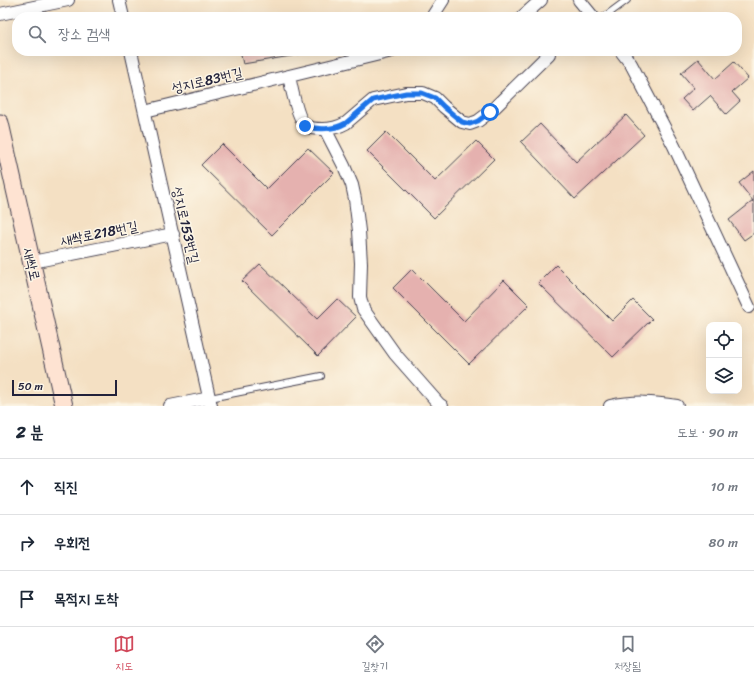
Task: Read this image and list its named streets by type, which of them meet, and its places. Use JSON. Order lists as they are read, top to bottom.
{
  "streets": {
    "main road": ["새싹로"],
    "street": ["성지로83번길", "성지로153번길", "새싹로218번길"]
  },
  "crossings": [
    ["성지로83번길", "성지로153번길"],
    ["성지로153번길", "새싹로218번길"],
    ["새싹로218번길", "새싹로"]
  ],
  "scale_bar": "50 m",
  "page": {
    "search": "장소 검색",
    "scale": "50 m",
    "heading": ["2 분", "도보 · 90 m"],
    "list": [
      ["직진", "10 m"],
      ["우회전", "80 m"],
      "목적지 도착"
    ],
    "nav": ["지도", "길찾기", "저장됨"]
  }
}
